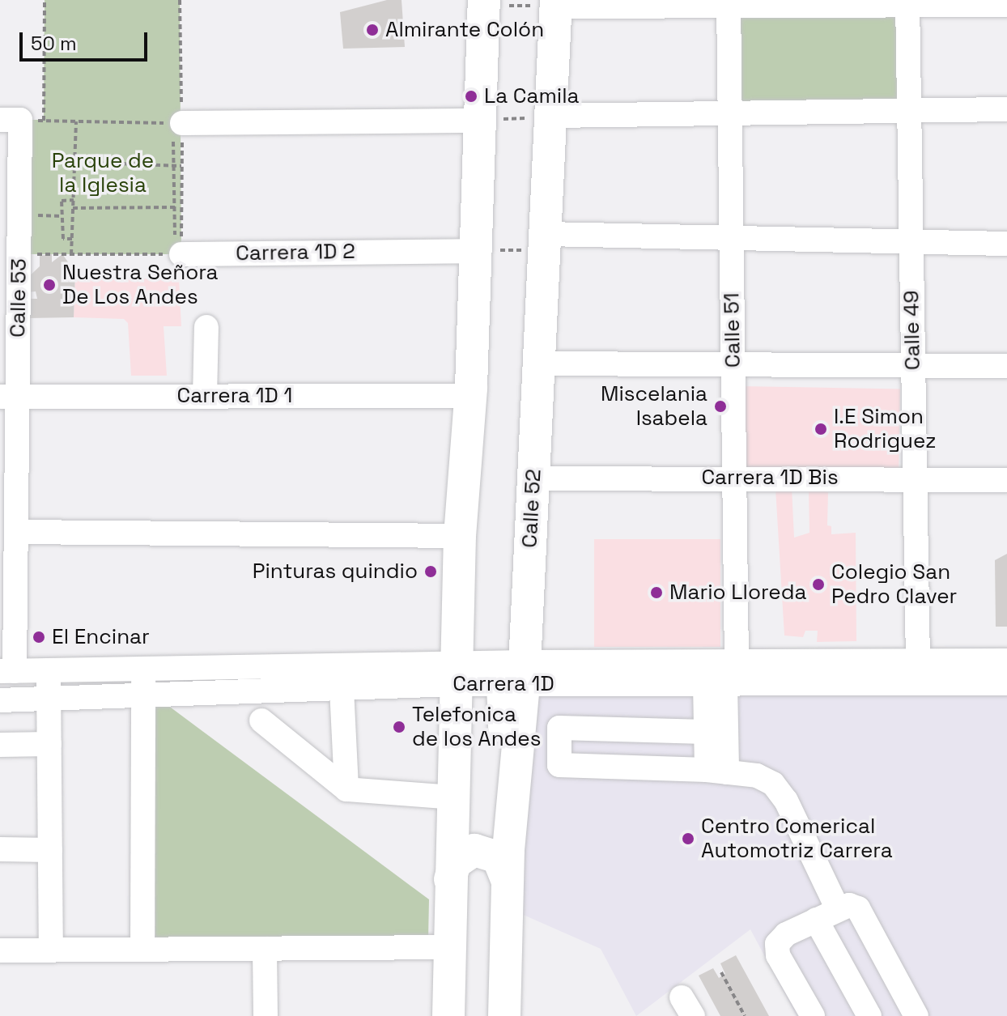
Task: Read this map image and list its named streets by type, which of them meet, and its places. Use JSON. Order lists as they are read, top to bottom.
{
  "streets": {
    "main road": ["Calle 52"],
    "street": [
      "Carrera 1D 2",
      "Calle 53",
      "Calle 51",
      "Calle 49",
      "Carrera 1D 1",
      "Carrera 1D Bis",
      "Carrera 1D"
    ]
  },
  "crossings": [
    ["Calle 53", "Carrera 1D 1"],
    ["Calle 53", "Carrera 1D"],
    ["Calle 51", "Carrera 1D Bis"],
    ["Calle 51", "Carrera 1D"],
    ["Calle 49", "Carrera 1D Bis"],
    ["Calle 49", "Carrera 1D"],
    ["Carrera 1D Bis", "Calle 52"],
    ["Calle 52", "Carrera 1D"]
  ],
  "parks": ["Parque de la Iglesia"],
  "places": [
    "Almirante Colón",
    "La Camila",
    "Nuestra Señora De Los Andes",
    "Miscelania Isabela",
    "I.E Simon Rodriguez",
    "Pinturas quindio",
    "Colegio San Pedro Claver",
    "Mario Lloreda",
    "El Encinar",
    "Telefonica de los Andes",
    "Centro Comerical Automotriz Carrera"
  ],
  "scale_bar": "50 m"
}
